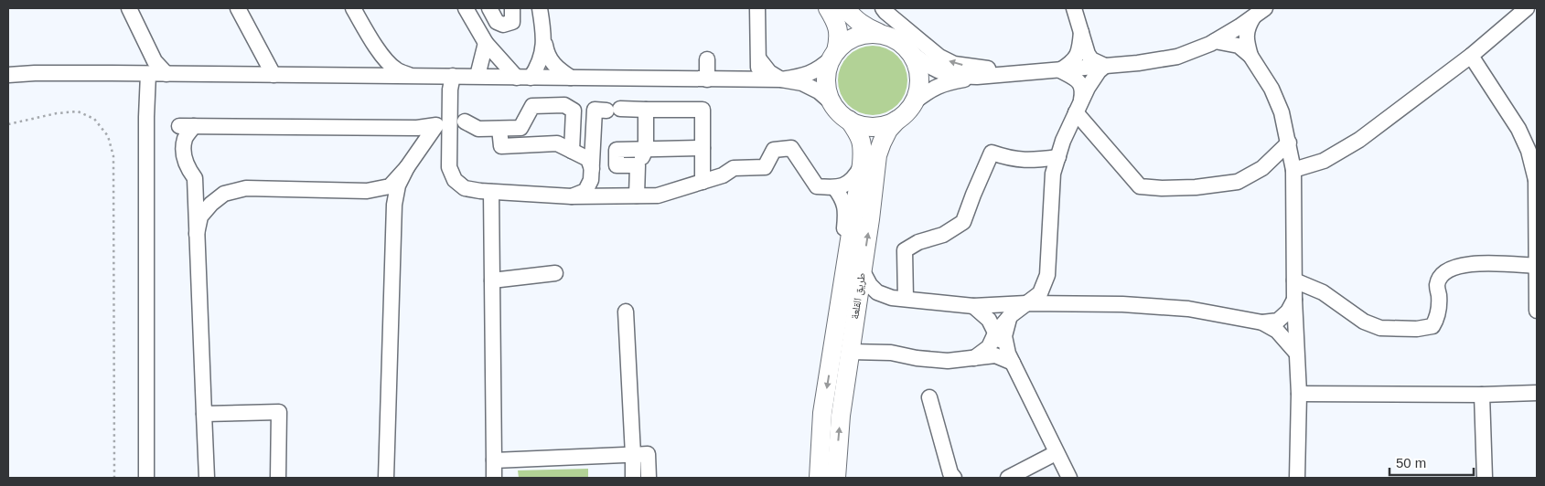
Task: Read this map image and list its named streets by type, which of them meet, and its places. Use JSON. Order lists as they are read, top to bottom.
{
  "streets": {
    "main road": ["طريق القلعة"]
  },
  "scale_bar": "50 m"
}
